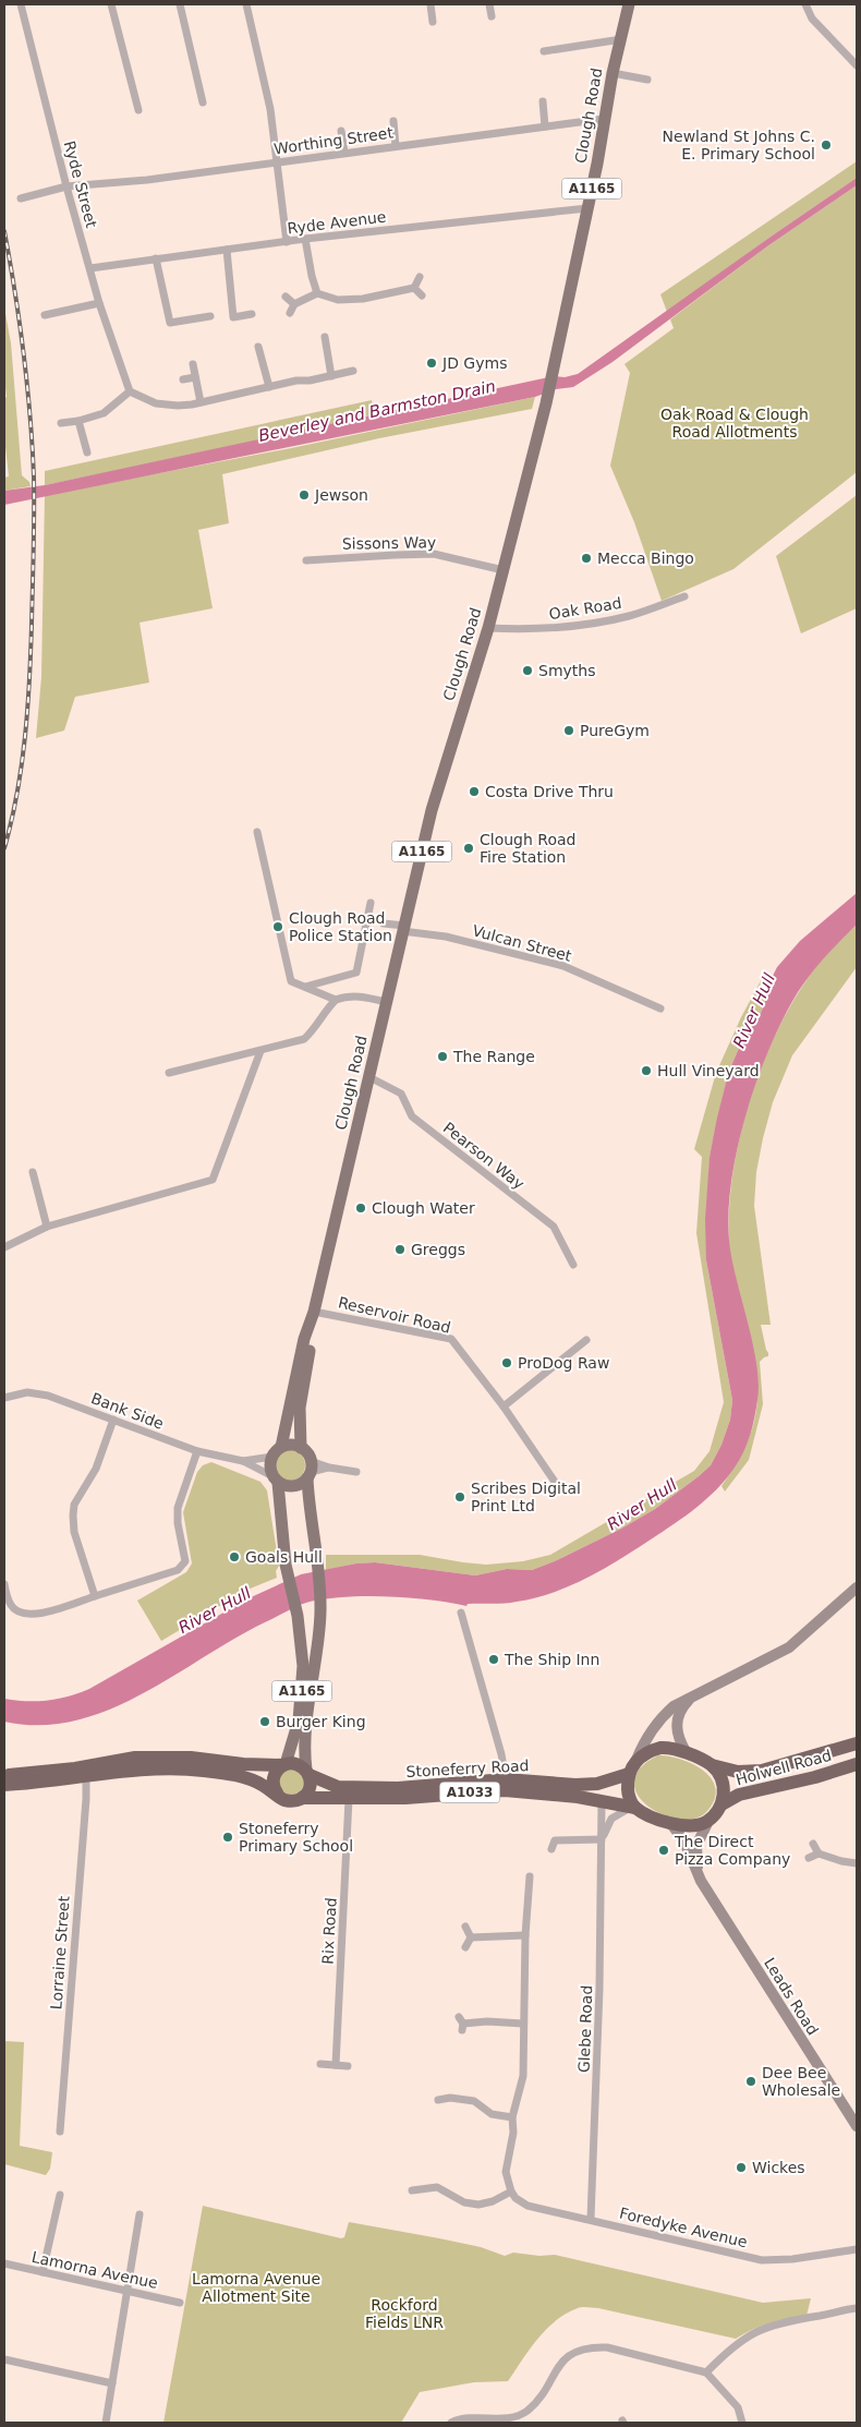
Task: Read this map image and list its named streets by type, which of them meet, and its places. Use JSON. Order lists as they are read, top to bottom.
{
  "streets": {
    "highway": ["Holwell Road", "Stoneferry Road", "A1033"],
    "main road": ["Clough Road", "A1165", "Leads Road"],
    "street": [
      "Worthing Street",
      "Ryde Street",
      "Ryde Avenue",
      "Sissons Way",
      "Oak Road",
      "Vulcan Street",
      "Pearson Way",
      "Reservoir Road",
      "Bank Side",
      "Rix Road",
      "Lorraine Street",
      "Glebe Road",
      "Foredyke Avenue",
      "Lamorna Avenue"
    ]
  },
  "crossings": [
    ["Clough Road", "Worthing Street"],
    ["Clough Road", "A1165"],
    ["Clough Road", "Ryde Avenue"],
    ["Clough Road", "Sissons Way"],
    ["Clough Road", "Oak Road"],
    ["Clough Road", "Vulcan Street"],
    ["Clough Road", "Pearson Way"],
    ["Clough Road", "Reservoir Road"],
    ["Clough Road", "Bank Side"],
    ["Worthing Street", "Ryde Street"],
    ["Ryde Street", "Ryde Avenue"],
    ["A1165", "Bank Side"],
    ["A1165", "Stoneferry Road"],
    ["Holwell Road", "Stoneferry Road"],
    ["Holwell Road", "A1033"],
    ["Holwell Road", "Leads Road"],
    ["Holwell Road", "Glebe Road"],
    ["Stoneferry Road", "A1033"],
    ["Stoneferry Road", "Rix Road"],
    ["Stoneferry Road", "Leads Road"],
    ["Stoneferry Road", "Glebe Road"],
    ["A1033", "Leads Road"],
    ["A1033", "Glebe Road"],
    ["Leads Road", "Glebe Road"],
    ["Glebe Road", "Foredyke Avenue"]
  ],
  "water": ["Beverley and Barmston Drain", "River Hull"],
  "parks": ["Oak Road & Clough Road Allotments", "Lamorna Avenue Allotment Site", "Rockford Fields LNR"],
  "places": [
    "Newland St Johns C. E. Primary School",
    "JD Gyms",
    "Jewson",
    "Mecca Bingo",
    "Smyths",
    "PureGym",
    "Costa Drive Thru",
    "Clough Road Fire Station",
    "Clough Road Police Station",
    "The Range",
    "Hull Vineyard",
    "Clough Water",
    "Greggs",
    "ProDog Raw",
    "Scribes Digital Print Ltd",
    "Goals Hull",
    "The Ship Inn",
    "Burger King",
    "Stoneferry Primary School",
    "The Direct Pizza Company",
    "Dee Bee Wholesale",
    "Wickes"
  ]
}
